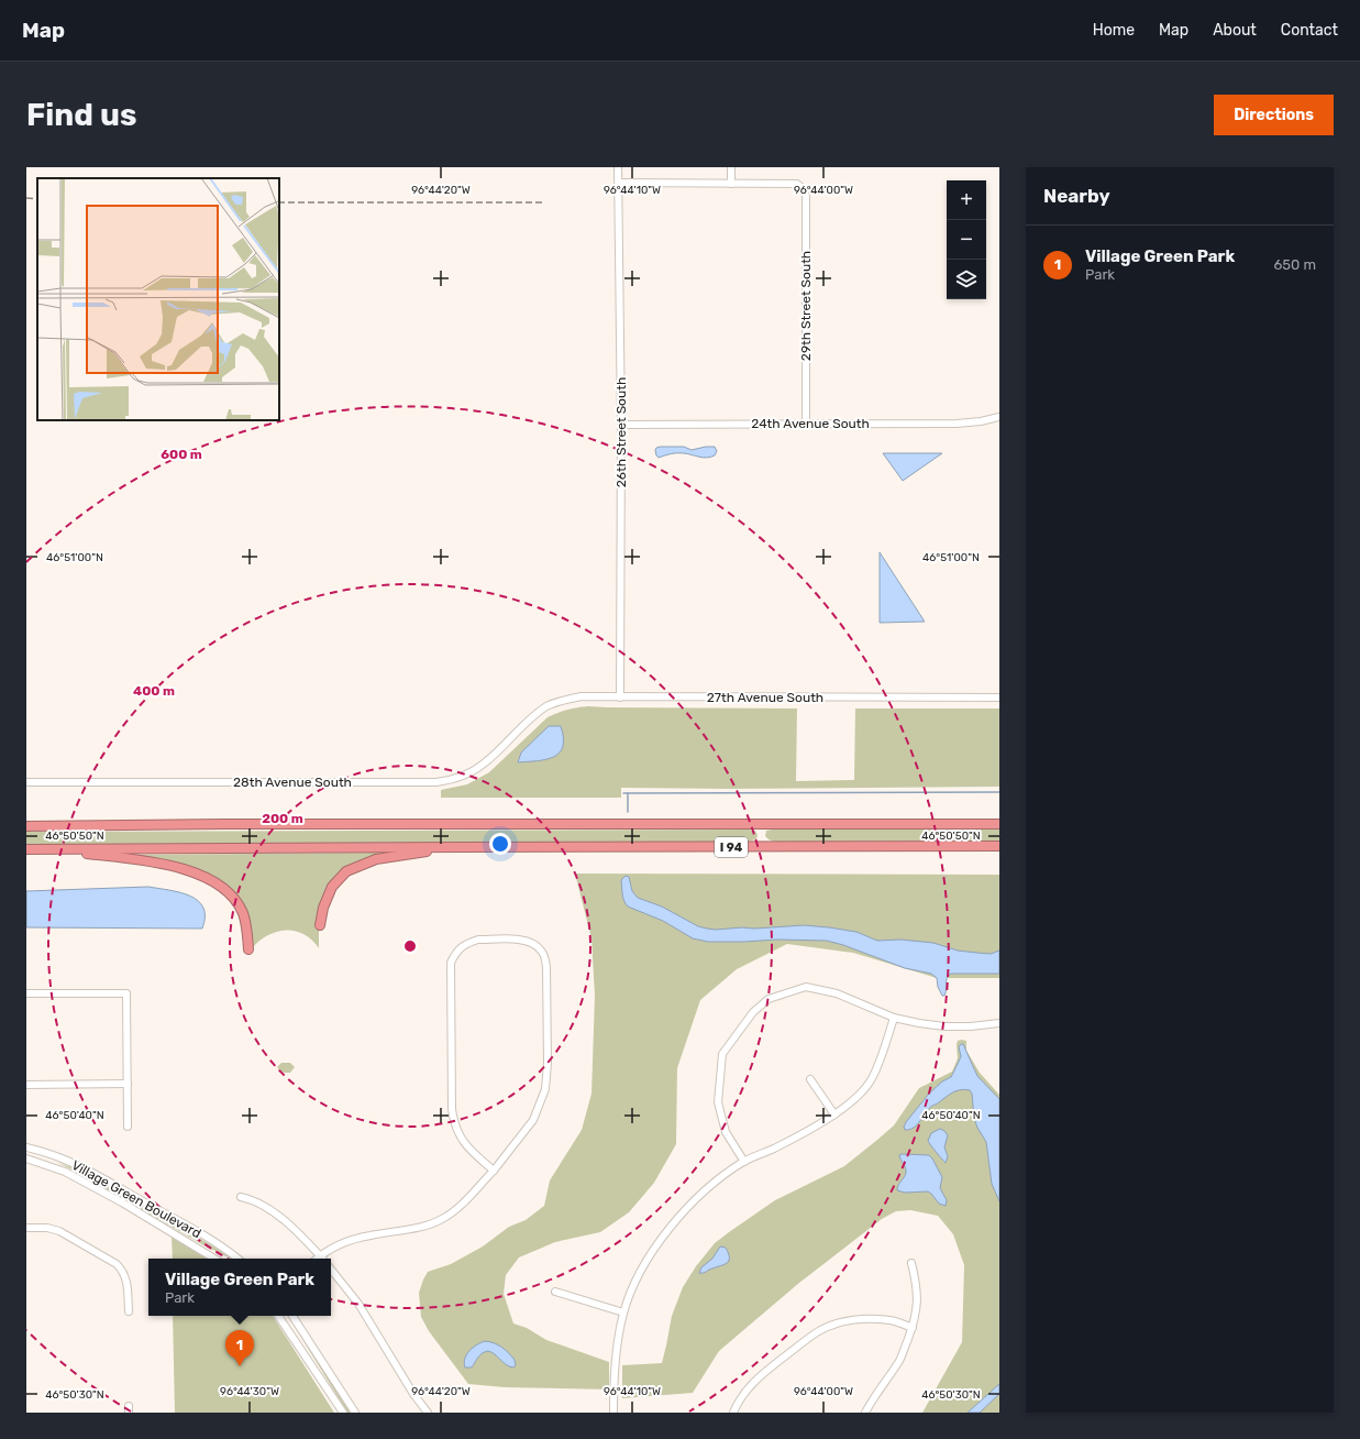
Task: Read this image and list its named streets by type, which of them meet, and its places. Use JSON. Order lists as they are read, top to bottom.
{
  "streets": {
    "highway": ["I 94"],
    "street": [
      "29th Street South",
      "24th Avenue South",
      "26th Street South",
      "27th Avenue South",
      "28th Avenue South",
      "Village Green Boulevard"
    ]
  },
  "crossings": [
    ["29th Street South", "24th Avenue South"],
    ["24th Avenue South", "26th Street South"],
    ["26th Street South", "27th Avenue South"],
    ["27th Avenue South", "28th Avenue South"]
  ],
  "page": {
    "header": "Map",
    "nav": [
      "Home",
      "Map",
      "About",
      "Contact"
    ],
    "buttons": "Directions",
    "title": "Find us",
    "heading": "Nearby",
    "map_buttons": ["+", "−"],
    "list": [
      {
        "mark": "1",
        "name": "Village Green Park",
        "note": "Park",
        "value": "650 m"
      }
    ],
    "popup": ["Village Green Park", "Park"],
    "pins": "1"
  },
  "coordinates": [
    "96°44'20\"W",
    "96°44'10\"W",
    "96°44'00\"W",
    "46°51'00\"N",
    "46°50'50\"N",
    "46°50'40\"N",
    "96°44'30\"W",
    "46°50'30\"N"
  ],
  "rings": ["600 m", "400 m", "200 m"]
}
